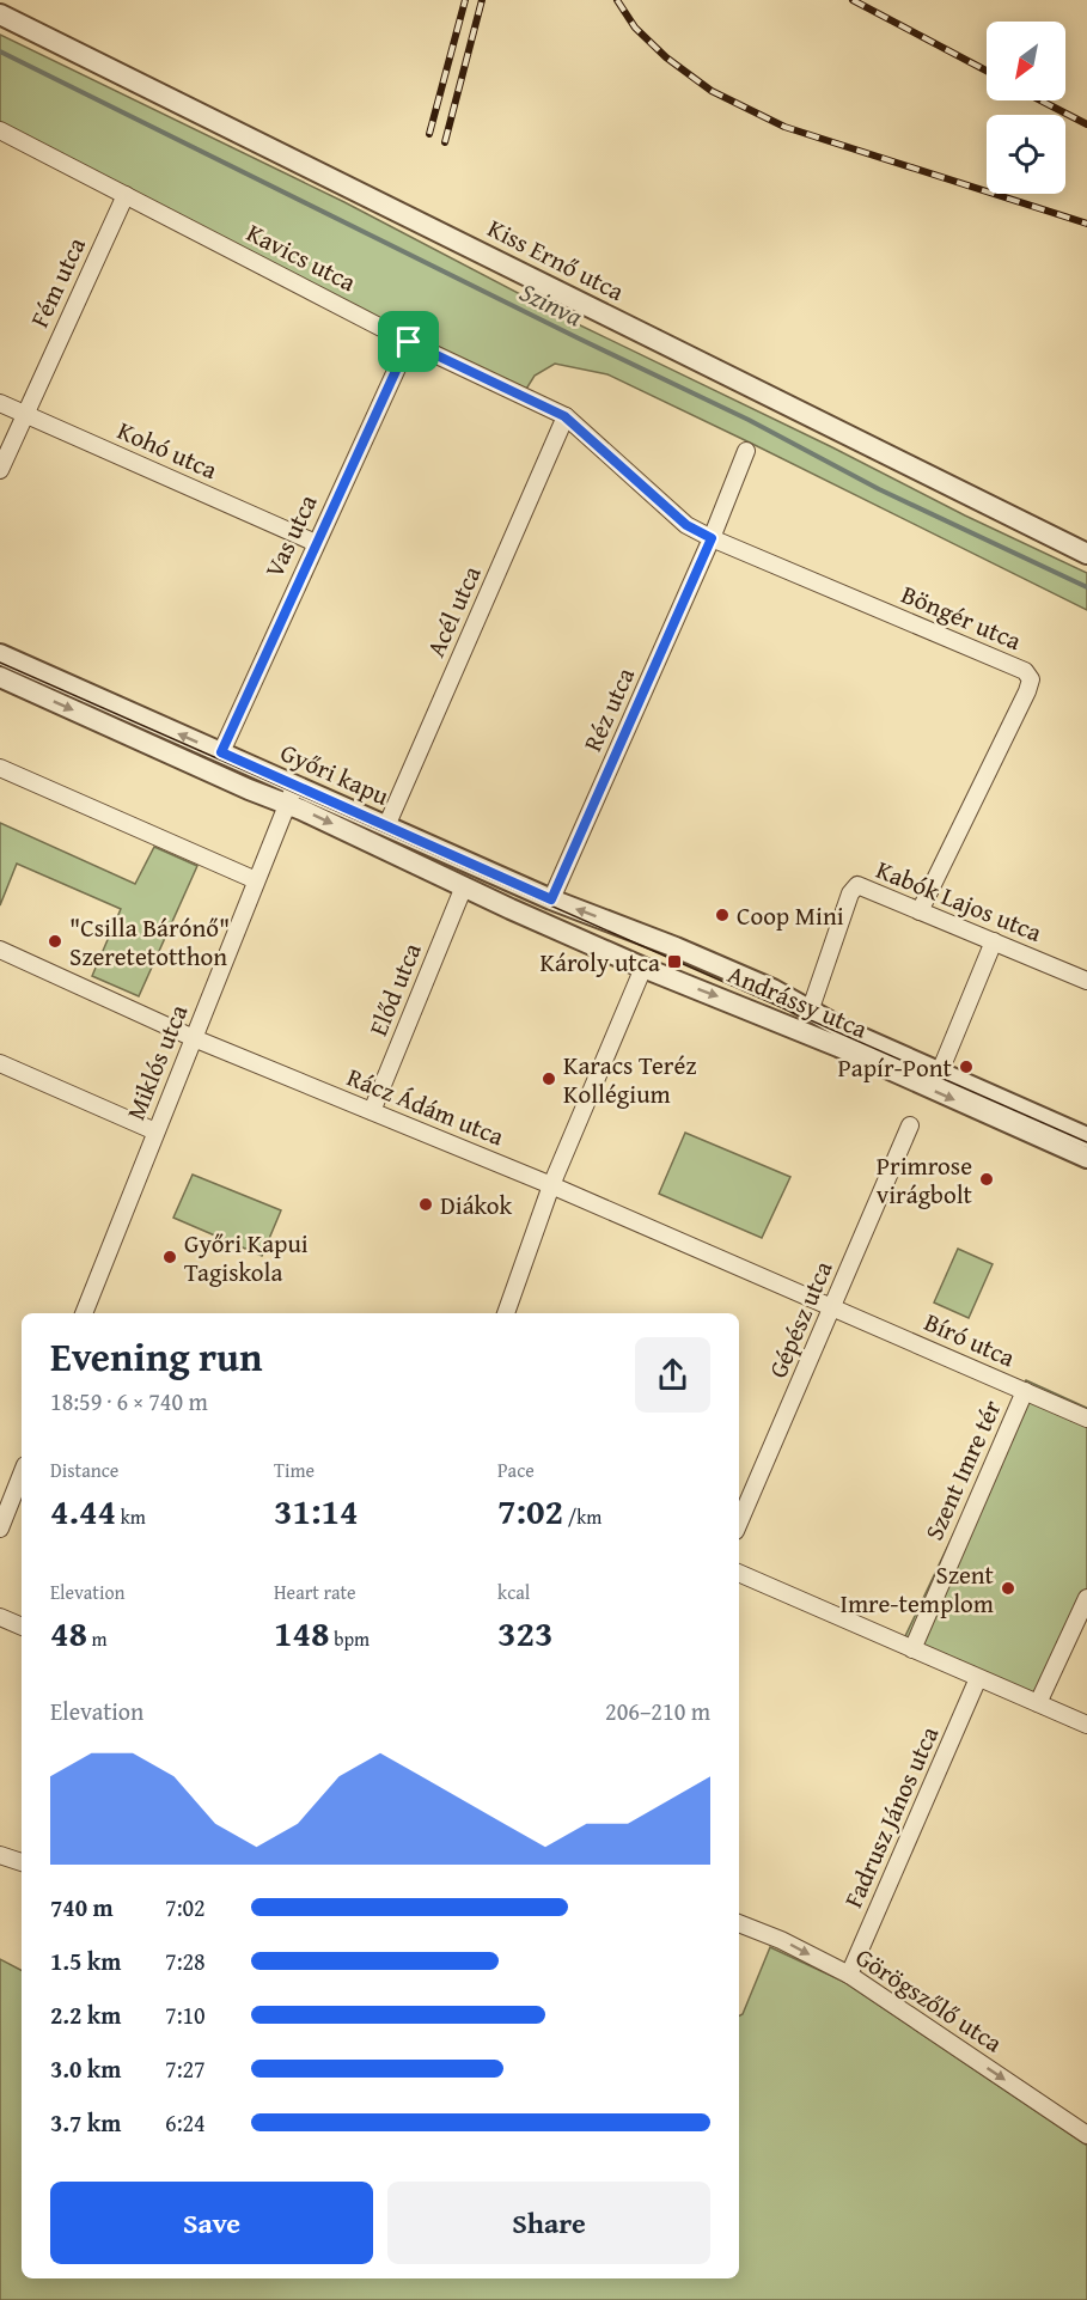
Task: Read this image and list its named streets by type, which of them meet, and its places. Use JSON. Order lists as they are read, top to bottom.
{
  "streets": {
    "street": [
      "Kavics utca",
      "Kiss Ernő utca",
      "Fém utca",
      "Kohó utca",
      "Vas utca",
      "Acél utca",
      "Böngér utca",
      "Réz utca",
      "Győri kapu",
      "Kabók Lajos utca",
      "Előd utca",
      "Andrássy utca",
      "Miklós utca",
      "Rácz Ádám utca",
      "Gépész utca",
      "Bíró utca",
      "Szent Imre tér",
      "Fadrusz János utca",
      "Görögszőlő utca"
    ]
  },
  "crossings": [
    ["Kavics utca", "Fém utca"],
    ["Kavics utca", "Vas utca"],
    ["Kavics utca", "Acél utca"],
    ["Kavics utca", "Böngér utca"],
    ["Kavics utca", "Réz utca"],
    ["Fém utca", "Kohó utca"],
    ["Kohó utca", "Vas utca"],
    ["Vas utca", "Győri kapu"],
    ["Acél utca", "Győri kapu"],
    ["Böngér utca", "Réz utca"],
    ["Böngér utca", "Kabók Lajos utca"],
    ["Réz utca", "Győri kapu"],
    ["Győri kapu", "Előd utca"],
    ["Győri kapu", "Andrássy utca"],
    ["Győri kapu", "Miklós utca"],
    ["Kabók Lajos utca", "Andrássy utca"],
    ["Előd utca", "Rácz Ádám utca"],
    ["Miklós utca", "Rácz Ádám utca"],
    ["Rácz Ádám utca", "Gépész utca"],
    ["Rácz Ádám utca", "Bíró utca"],
    ["Gépész utca", "Bíró utca"],
    ["Bíró utca", "Szent Imre tér"],
    ["Fadrusz János utca", "Görögszőlő utca"]
  ],
  "one_way": ["Görögszőlő utca"],
  "water": ["Szinva"],
  "places": {
    "other": [
      "Coop Mini",
      "\"Csilla Bárónő\" Szeretetotthon",
      "Papír-Pont",
      "Karacs Teréz Kollégium",
      "Primrose virágbolt",
      "Diákok",
      "Győri Kapui Tagiskola",
      "Szent Imre-templom"
    ],
    "transit": ["Károly utca"]
  },
  "north": "bottom left",
  "page": {
    "heading": ["Evening run", "18:59 · 6 × 740 m"],
    "stats": [
      ["Distance", "4.44 km"],
      ["Time", "31:14"],
      ["Pace", "7:02 /km"],
      ["Elevation", "48 m"],
      ["Heart rate", "148 bpm"],
      ["kcal", "323"]
    ],
    "chart": ["Elevation", "206–210 m"],
    "list": [
      {
        "name": "740 m",
        "note": "7:02"
      },
      {
        "name": "1.5 km",
        "note": "7:28"
      },
      {
        "name": "2.2 km",
        "note": "7:10"
      },
      {
        "name": "3.0 km",
        "note": "7:27"
      },
      {
        "name": "3.7 km",
        "note": "6:24"
      }
    ],
    "buttons": ["Save", "Share"]
  }
}
